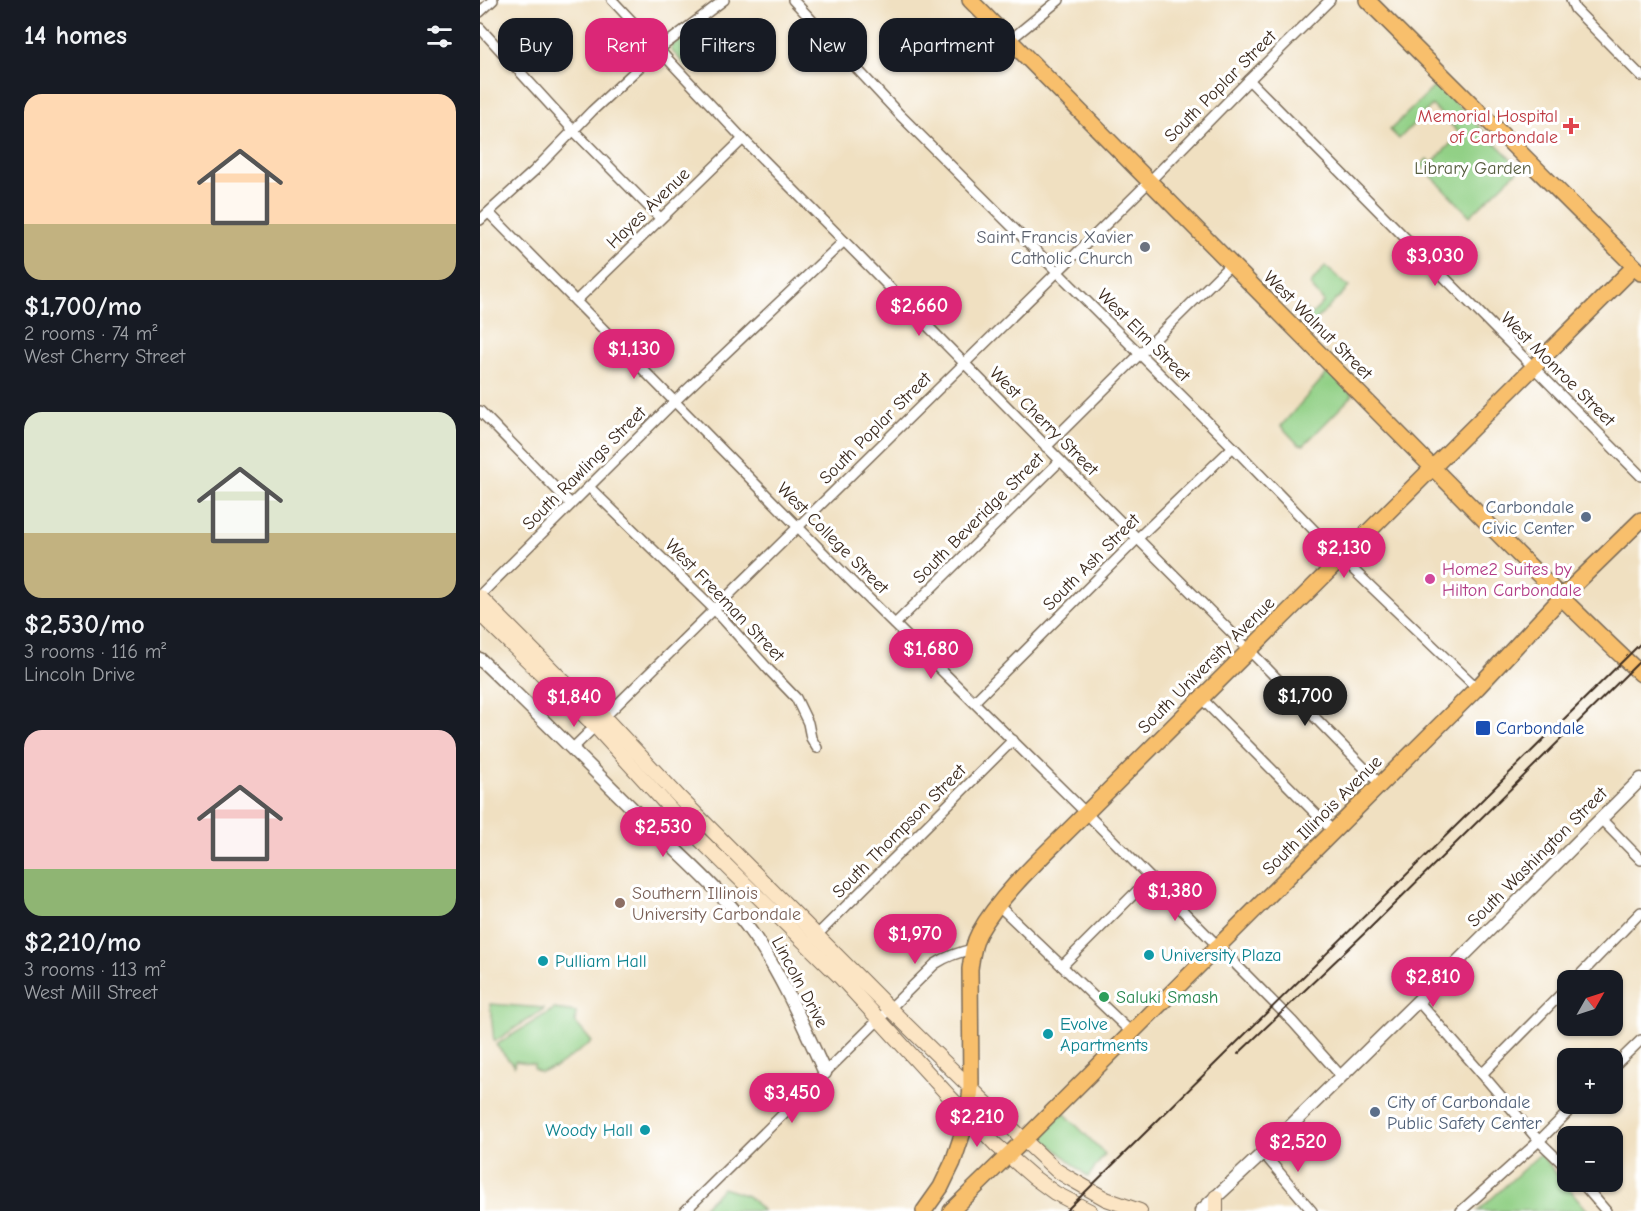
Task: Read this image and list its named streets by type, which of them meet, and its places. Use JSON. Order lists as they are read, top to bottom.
{
  "streets": {
    "highway": ["West Walnut Street", "South University Avenue", "South Illinois Avenue"],
    "street": [
      "South Poplar Street",
      "Hayes Avenue",
      "West Elm Street",
      "West Monroe Street",
      "West Cherry Street",
      "South Rawlings Street",
      "South Beveridge Street",
      "West College Street",
      "South Ash Street",
      "West Freeman Street",
      "South Thompson Street",
      "South Washington Street",
      "Lincoln Drive"
    ]
  },
  "crossings": [
    ["South Poplar Street", "West Walnut Street"],
    ["South Poplar Street", "West Elm Street"],
    ["South Poplar Street", "West Monroe Street"],
    ["South Poplar Street", "West Cherry Street"],
    ["South Poplar Street", "West College Street"],
    ["South Poplar Street", "West Freeman Street"],
    ["South Poplar Street", "Lincoln Drive"],
    ["Hayes Avenue", "West Cherry Street"],
    ["Hayes Avenue", "West College Street"],
    ["West Walnut Street", "South Beveridge Street"],
    ["West Walnut Street", "South University Avenue"],
    ["West Walnut Street", "South Illinois Avenue"],
    ["West Elm Street", "South Beveridge Street"],
    ["West Elm Street", "South Ash Street"],
    ["West Elm Street", "South University Avenue"],
    ["West Elm Street", "South Illinois Avenue"],
    ["West Monroe Street", "South University Avenue"],
    ["West Cherry Street", "South Rawlings Street"],
    ["West Cherry Street", "South Beveridge Street"],
    ["West Cherry Street", "South Ash Street"],
    ["West Cherry Street", "South University Avenue"],
    ["West Cherry Street", "South Illinois Avenue"],
    ["South Rawlings Street", "West College Street"],
    ["South Rawlings Street", "West Freeman Street"],
    ["South Beveridge Street", "West College Street"],
    ["West College Street", "South Ash Street"],
    ["West College Street", "South University Avenue"],
    ["West College Street", "South Illinois Avenue"],
    ["West College Street", "South Thompson Street"],
    ["West College Street", "South Washington Street"]
  ],
  "parks": ["Library Garden"],
  "places": {
    "health": ["Memorial Hospital of Carbondale"],
    "other": [
      "Saint Francis Xavier Catholic Church",
      "Carbondale Civic Center",
      "Home2 Suites by Hilton Carbondale",
      "Southern Illinois University Carbondale",
      "University Plaza",
      "Pulliam Hall",
      "Saluki Smash",
      "Evolve Apartments",
      "City of Carbondale Public Safety Center",
      "Woody Hall"
    ],
    "transit": ["Carbondale"]
  },
  "north": "top right",
  "page": {
    "heading": "14 homes",
    "chip": [
      "Buy",
      "Rent",
      "Filters",
      "New",
      "Apartment"
    ],
    "list": [
      {
        "name": "$1,700/mo",
        "note": "2 rooms · 74 m² · West Cherry Street"
      },
      {
        "name": "$2,530/mo",
        "note": "3 rooms · 116 m² · Lincoln Drive"
      },
      {
        "name": "$2,210/mo",
        "note": "3 rooms · 113 m² · West Mill Street"
      }
    ],
    "price": [
      "$3,030",
      "$2,660",
      "$1,130",
      "$2,130",
      "$1,680",
      "$1,700",
      "$1,840",
      "$2,530",
      "$1,380",
      "$1,970",
      "$2,810",
      "$3,450",
      "$2,210",
      "$2,520"
    ],
    "map_buttons": ["+", "−"]
  }
}
